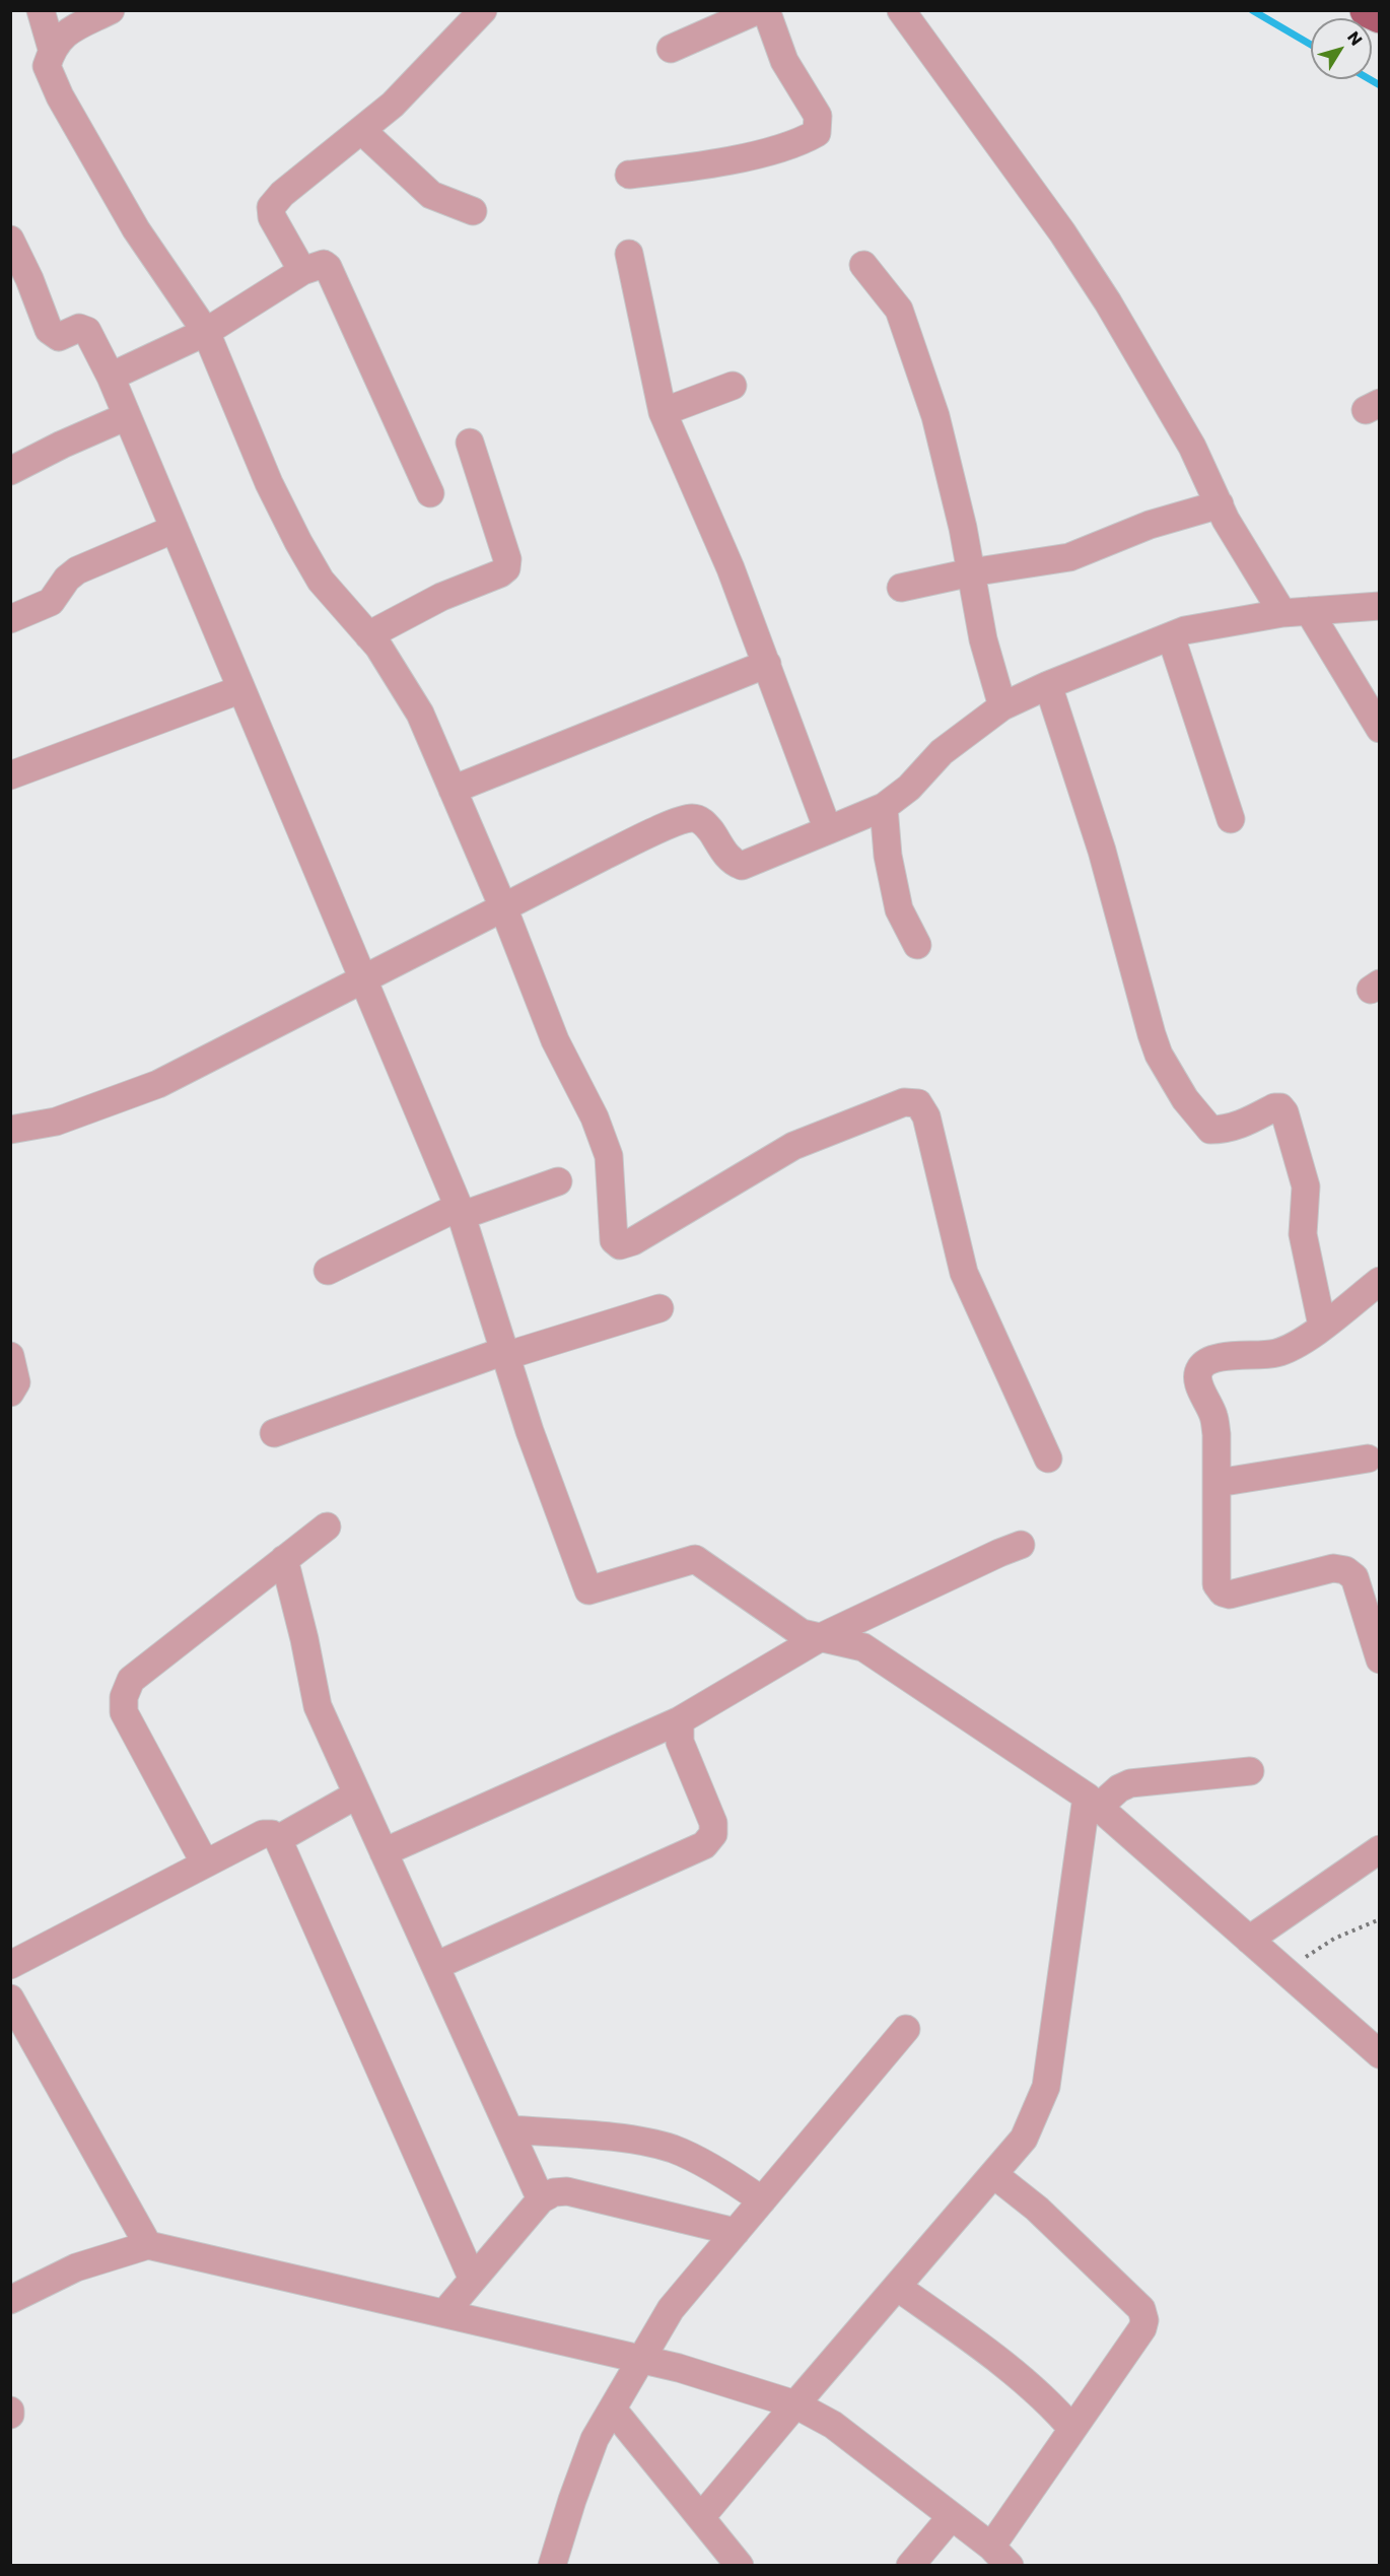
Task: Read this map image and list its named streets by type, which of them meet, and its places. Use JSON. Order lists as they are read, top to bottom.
{
  "north": "top right"
}
